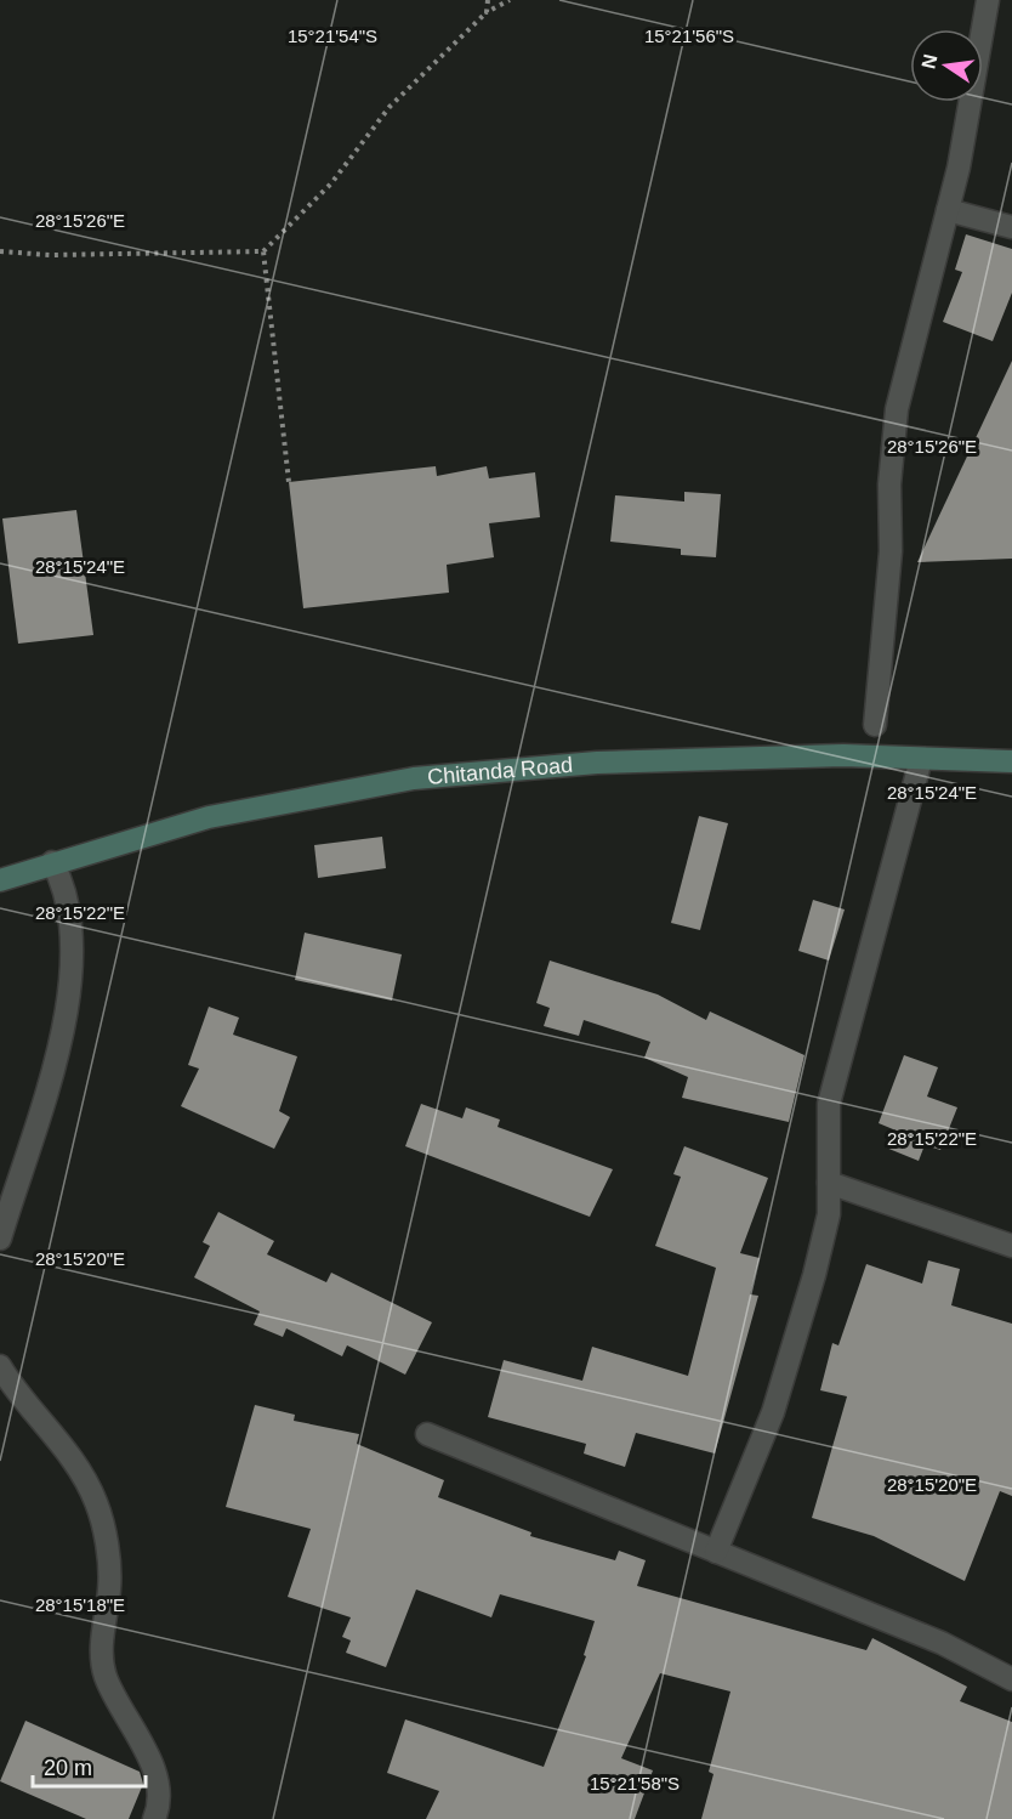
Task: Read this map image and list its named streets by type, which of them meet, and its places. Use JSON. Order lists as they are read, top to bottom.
{
  "streets": {
    "street": ["Chitanda Road"]
  },
  "scale_bar": "20 m",
  "north": "left",
  "coordinates": [
    "15°21'54\"S",
    "15°21'56\"S",
    "28°15'26\"E",
    "28°15'24\"E",
    "28°15'22\"E",
    "28°15'20\"E",
    "28°15'18\"E",
    "15°21'58\"S"
  ]
}
